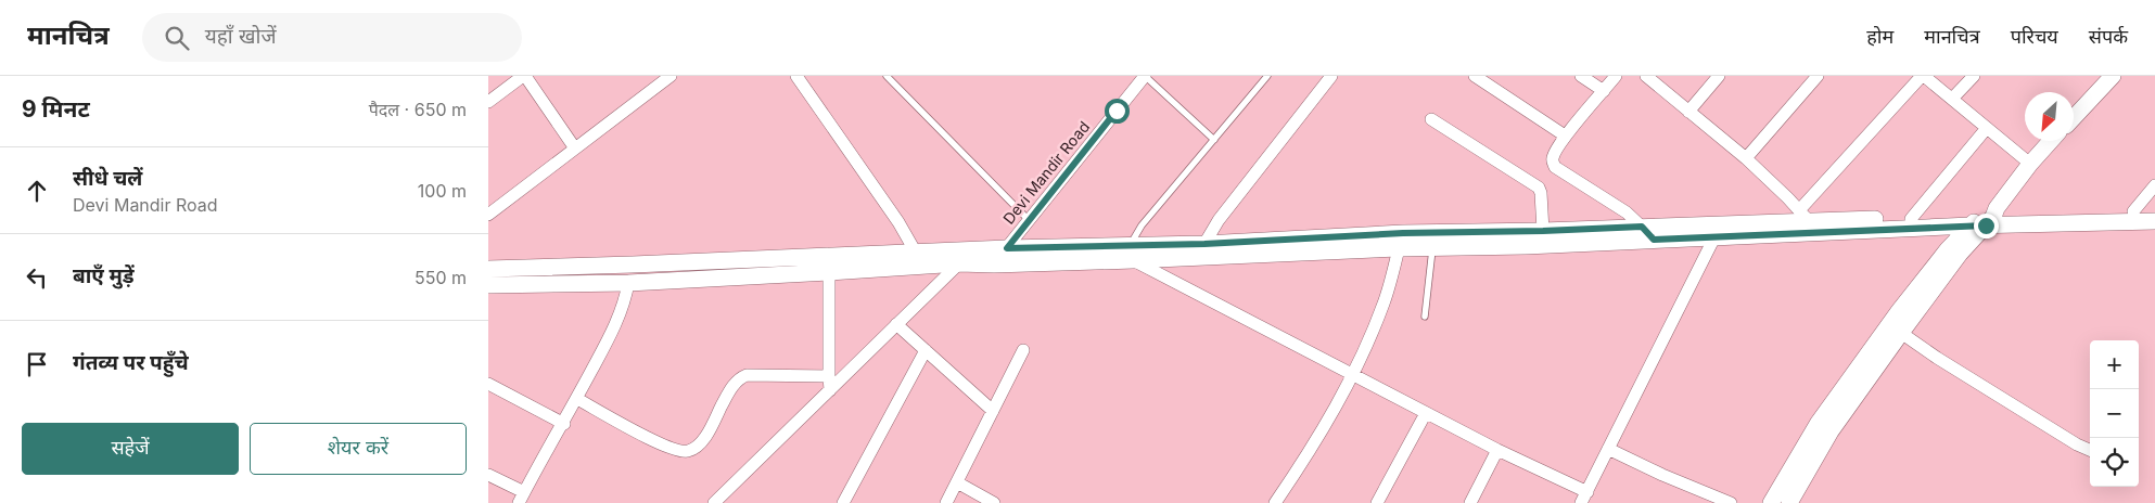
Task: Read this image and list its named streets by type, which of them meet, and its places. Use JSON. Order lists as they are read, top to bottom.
{
  "streets": {
    "street": ["Devi Mandir Road"]
  },
  "north": "bottom left",
  "page": {
    "header": "मानचित्र",
    "search": "यहाँ खोजें",
    "nav": [
      "होम",
      "मानचित्र",
      "परिचय",
      "संपर्क"
    ],
    "heading": ["9 मिनट", "पैदल · 650 m"],
    "list": [
      ["सीधे चलें", "Devi Mandir Road", "100 m"],
      ["बाएँ मुड़ें", "550 m"],
      "गंतव्य पर पहुँचे"
    ],
    "map_buttons": ["+", "−"],
    "buttons": ["सहेजें", "शेयर करें"]
  }
}
